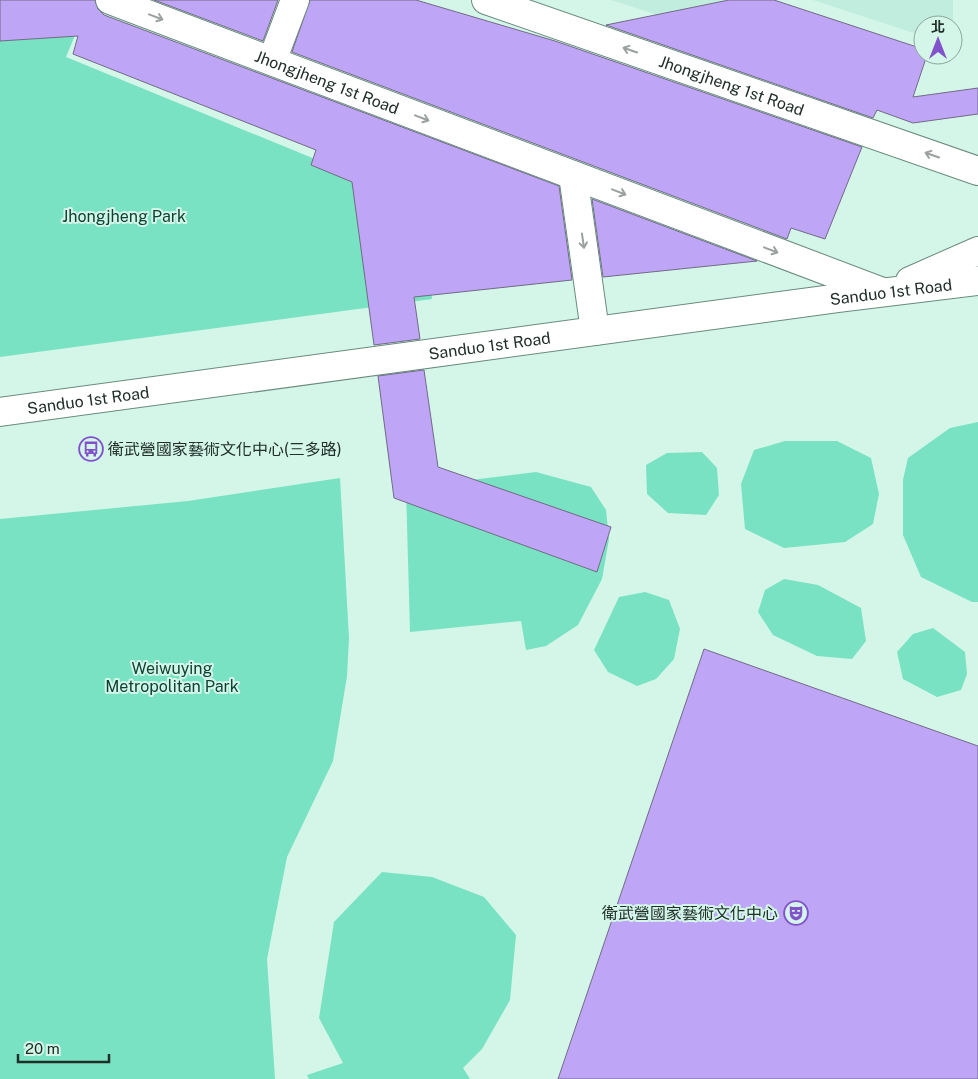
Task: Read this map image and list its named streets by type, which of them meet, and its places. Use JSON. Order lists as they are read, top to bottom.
{
  "streets": {
    "street": ["Jhongjheng 1st Road", "Sanduo 1st Road"]
  },
  "crossings": [
    ["Jhongjheng 1st Road", "Sanduo 1st Road"]
  ],
  "parks": ["Jhongjheng Park", "Weiwuying Metropolitan Park"],
  "places": {
    "bus stop": ["衛武營國家藝術文化中心(三多路)"],
    "theatre": ["衛武營國家藝術文化中心"]
  },
  "scale_bar": "20 m",
  "north": "top"
}
